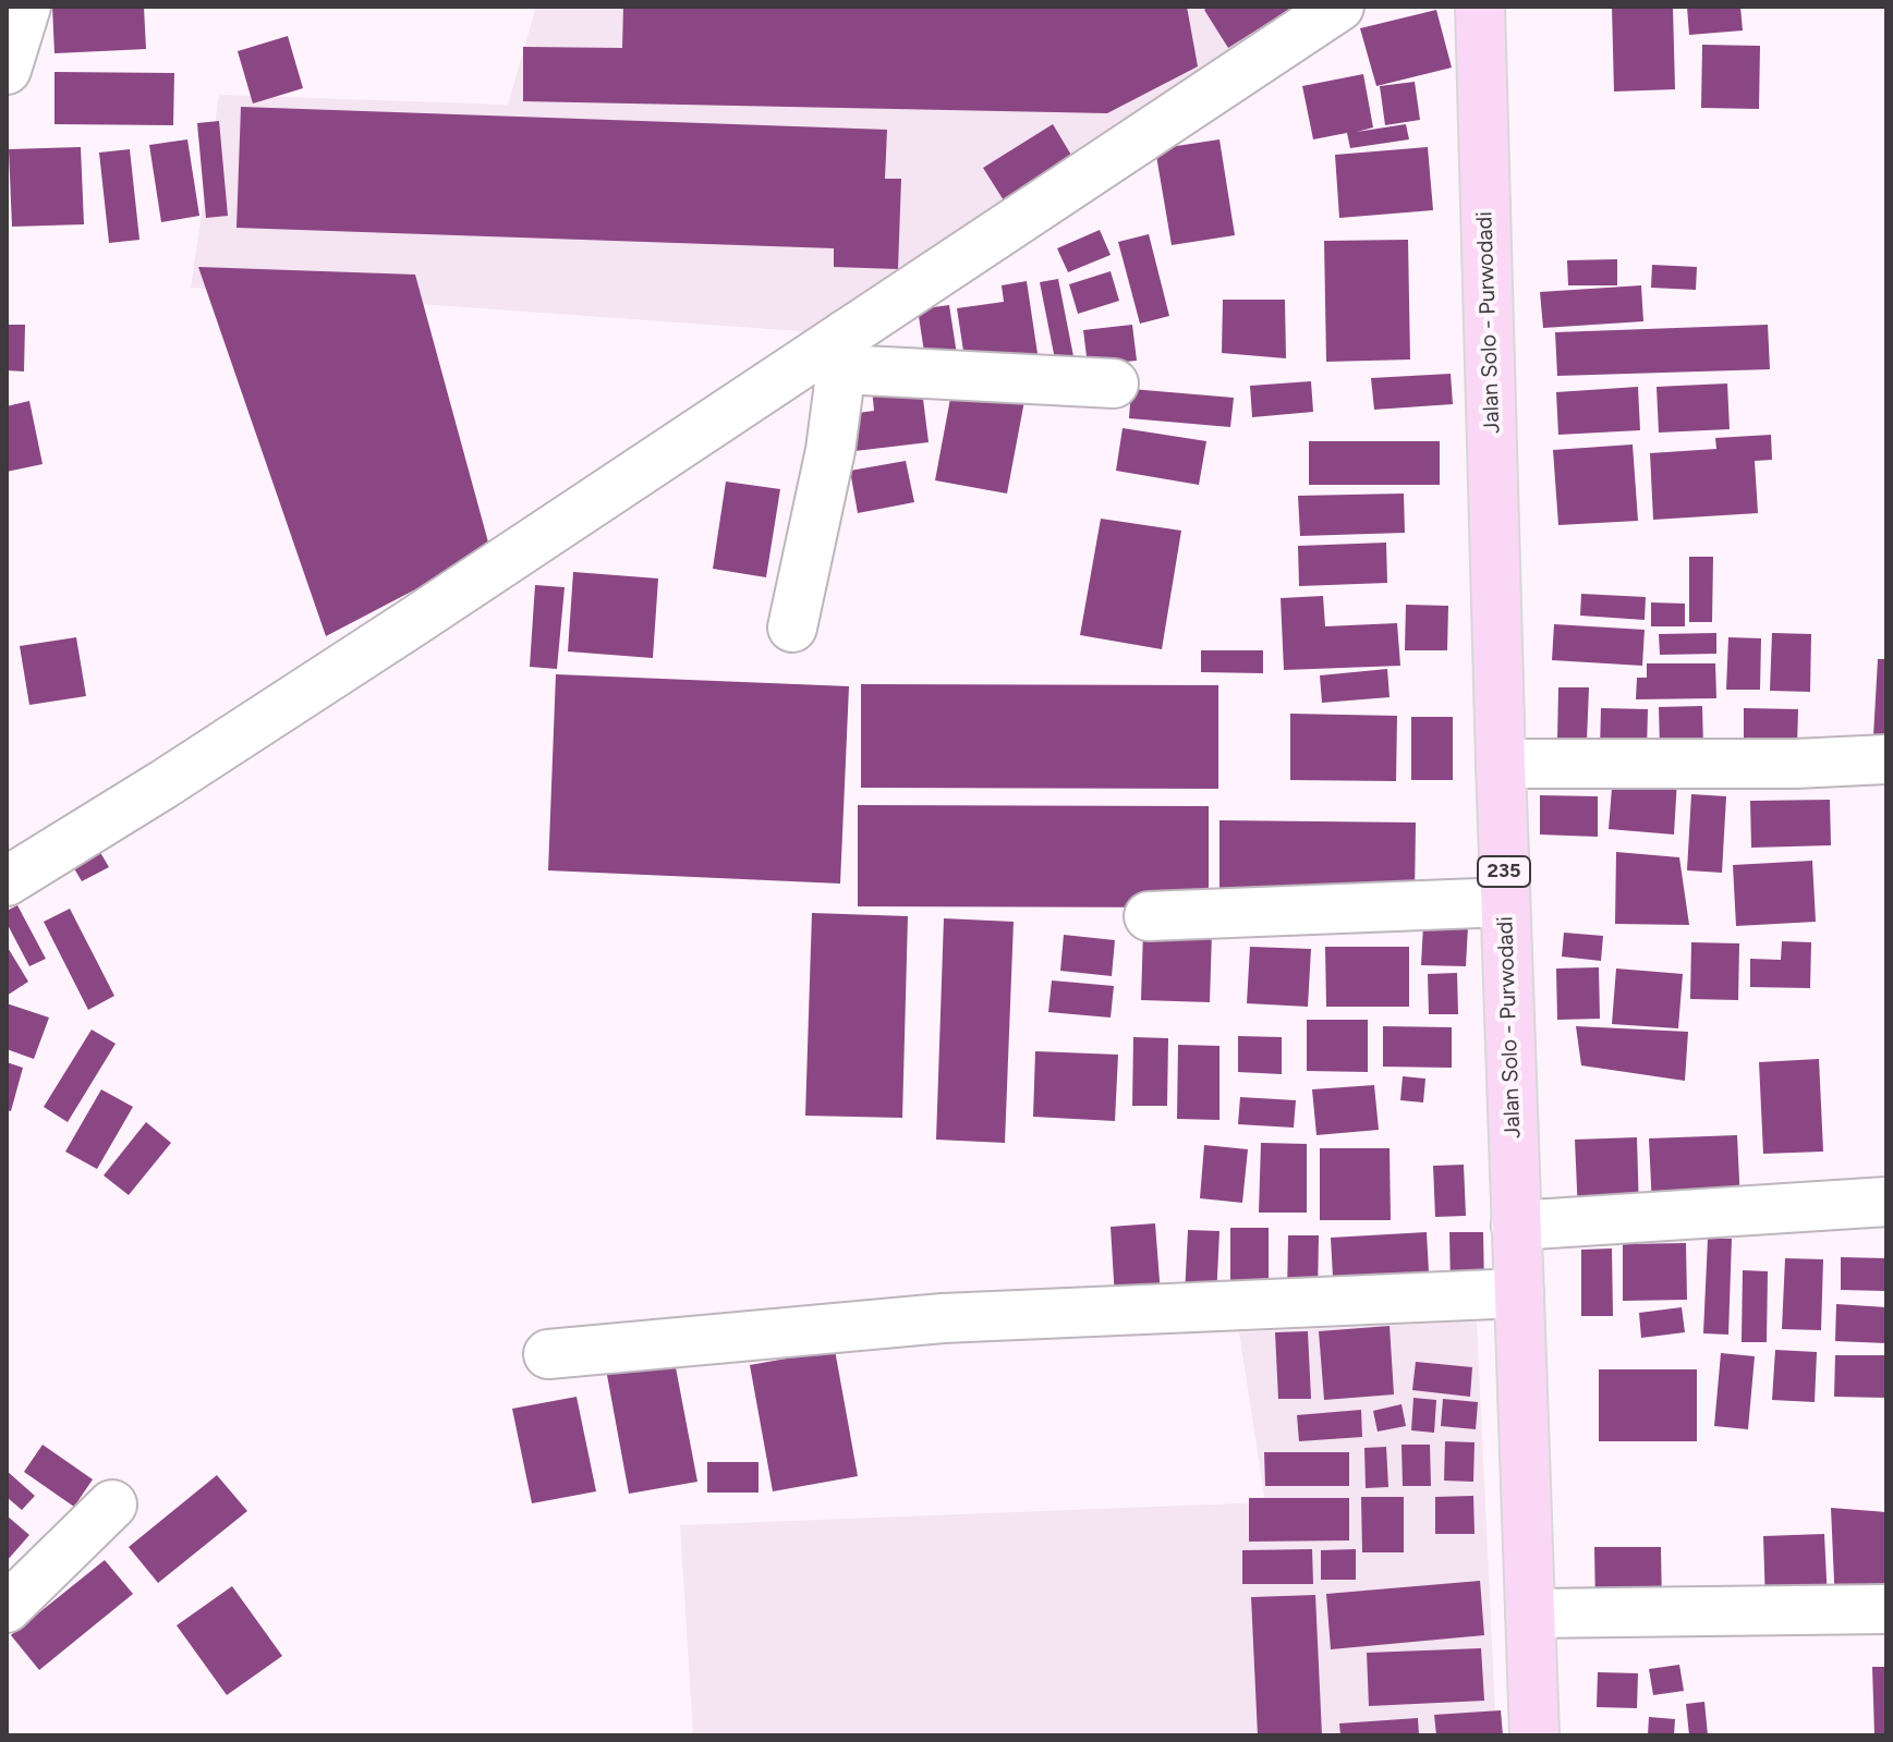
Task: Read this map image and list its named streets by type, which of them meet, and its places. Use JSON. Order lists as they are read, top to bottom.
{
  "streets": {
    "main road": ["Jalan Solo - Purwodadi", "235"]
  }
}
